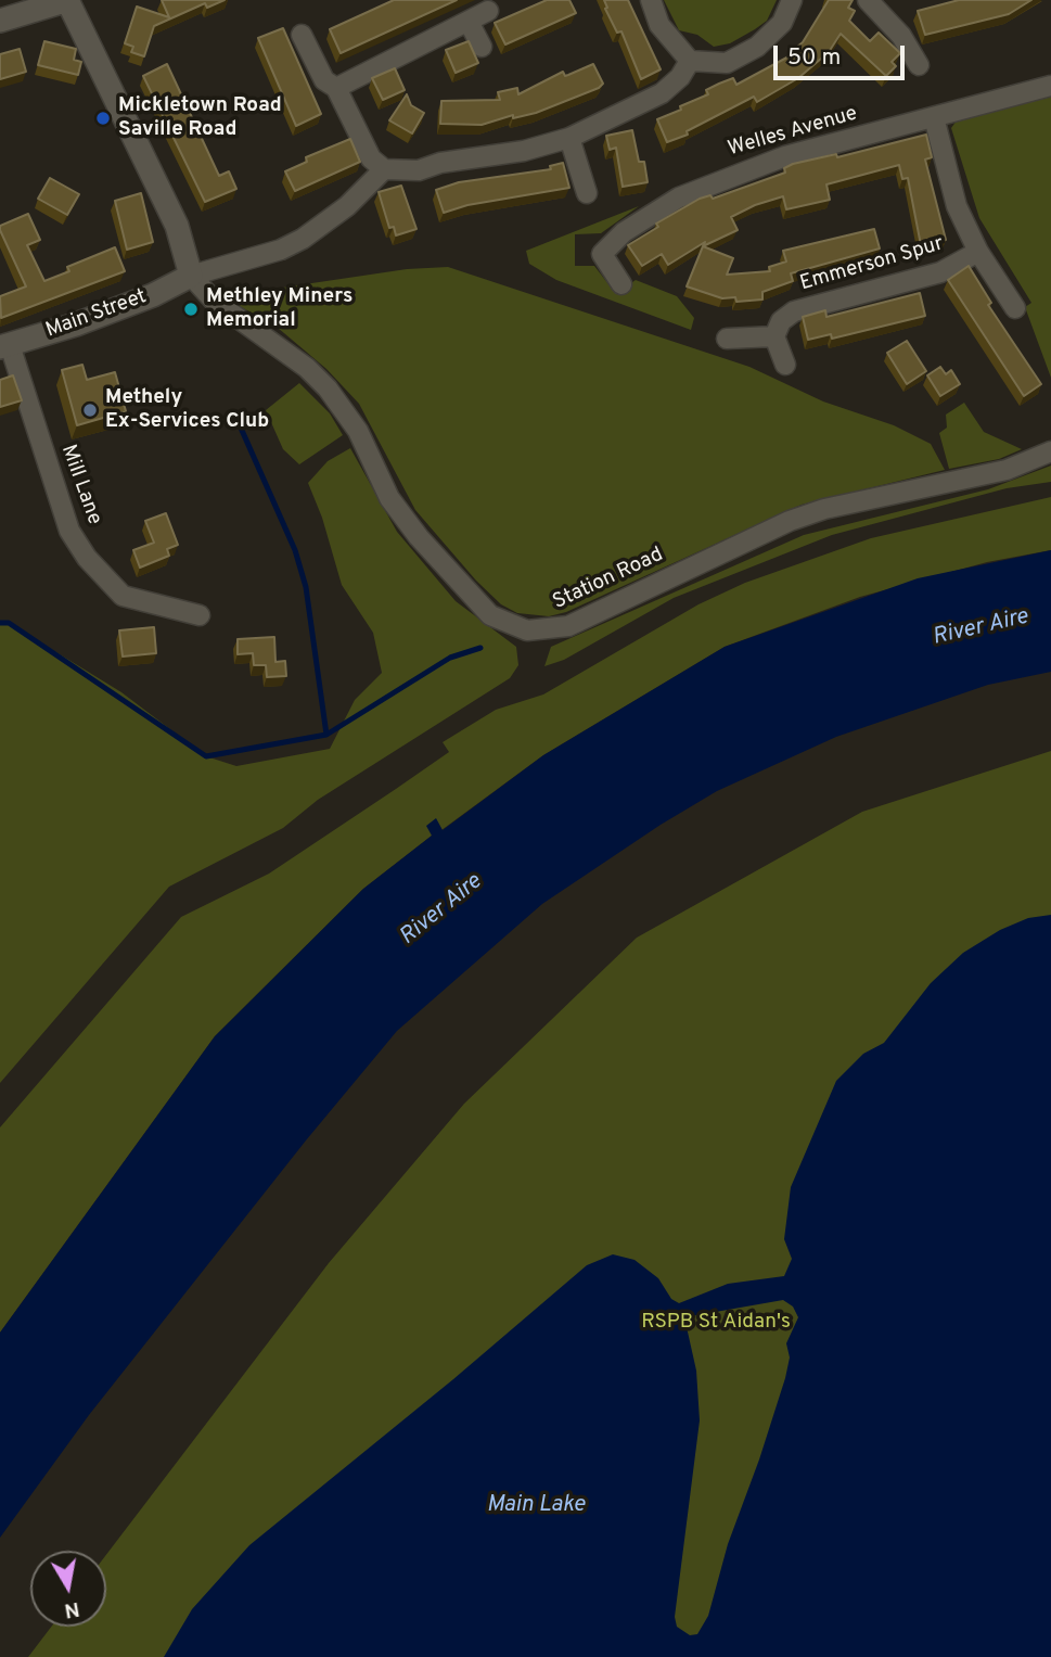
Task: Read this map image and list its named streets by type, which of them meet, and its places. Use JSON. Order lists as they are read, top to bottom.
{
  "streets": {
    "street": [
      "Welles Avenue",
      "Emmerson Spur",
      "Main Street",
      "Mill Lane",
      "Station Road"
    ]
  },
  "crossings": [
    ["Main Street", "Mill Lane"],
    ["Main Street", "Station Road"]
  ],
  "water": ["River Aire", "Main Lake"],
  "parks": ["RSPB St Aidan's"],
  "places": ["Mickletown Road Saville Road", "Methley Miners Memorial", "Methely Ex-Services Club"],
  "scale_bar": "50 m",
  "north": "bottom"
}
